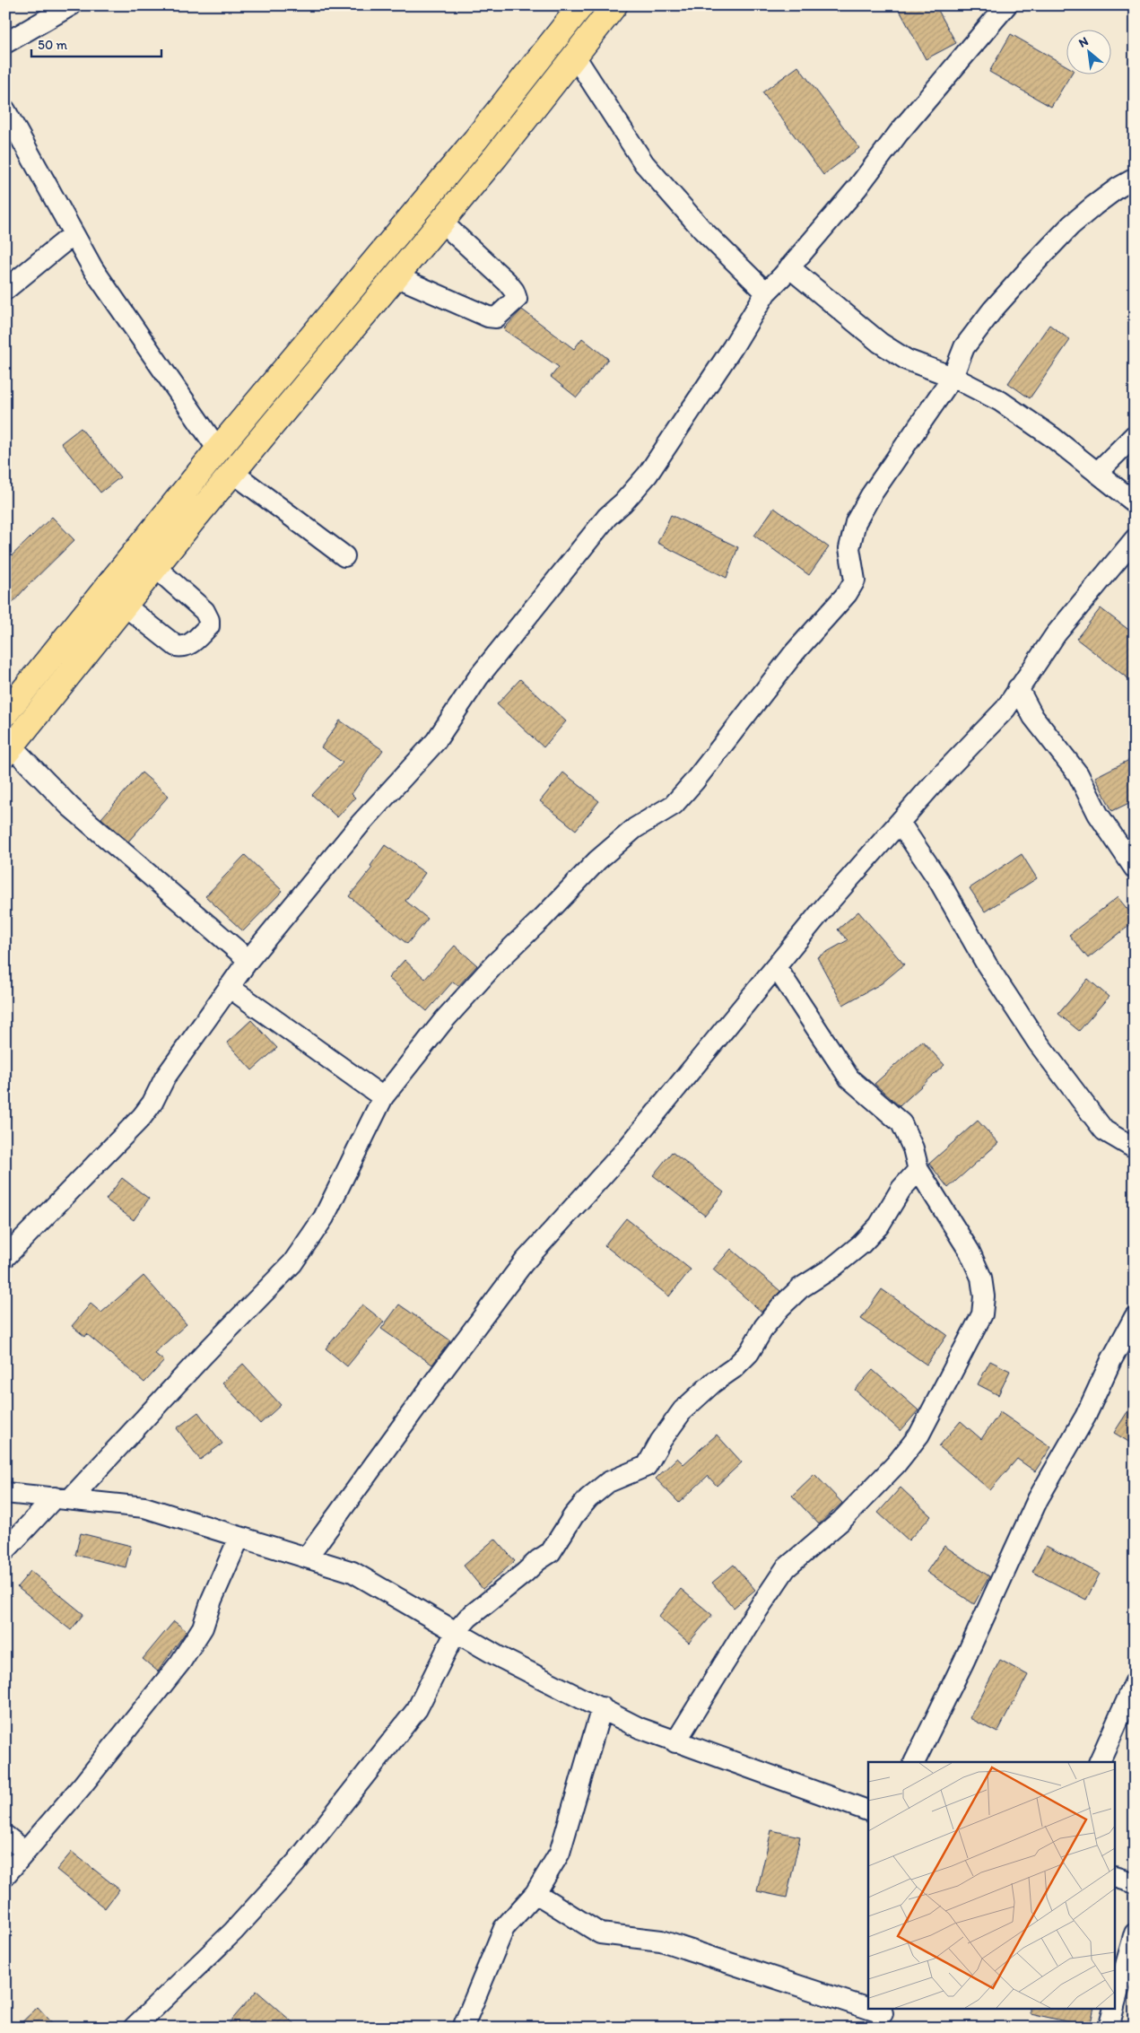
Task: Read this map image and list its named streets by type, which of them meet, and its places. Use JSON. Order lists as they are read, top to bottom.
{
  "scale_bar": "50 m",
  "north": "top left"
}
